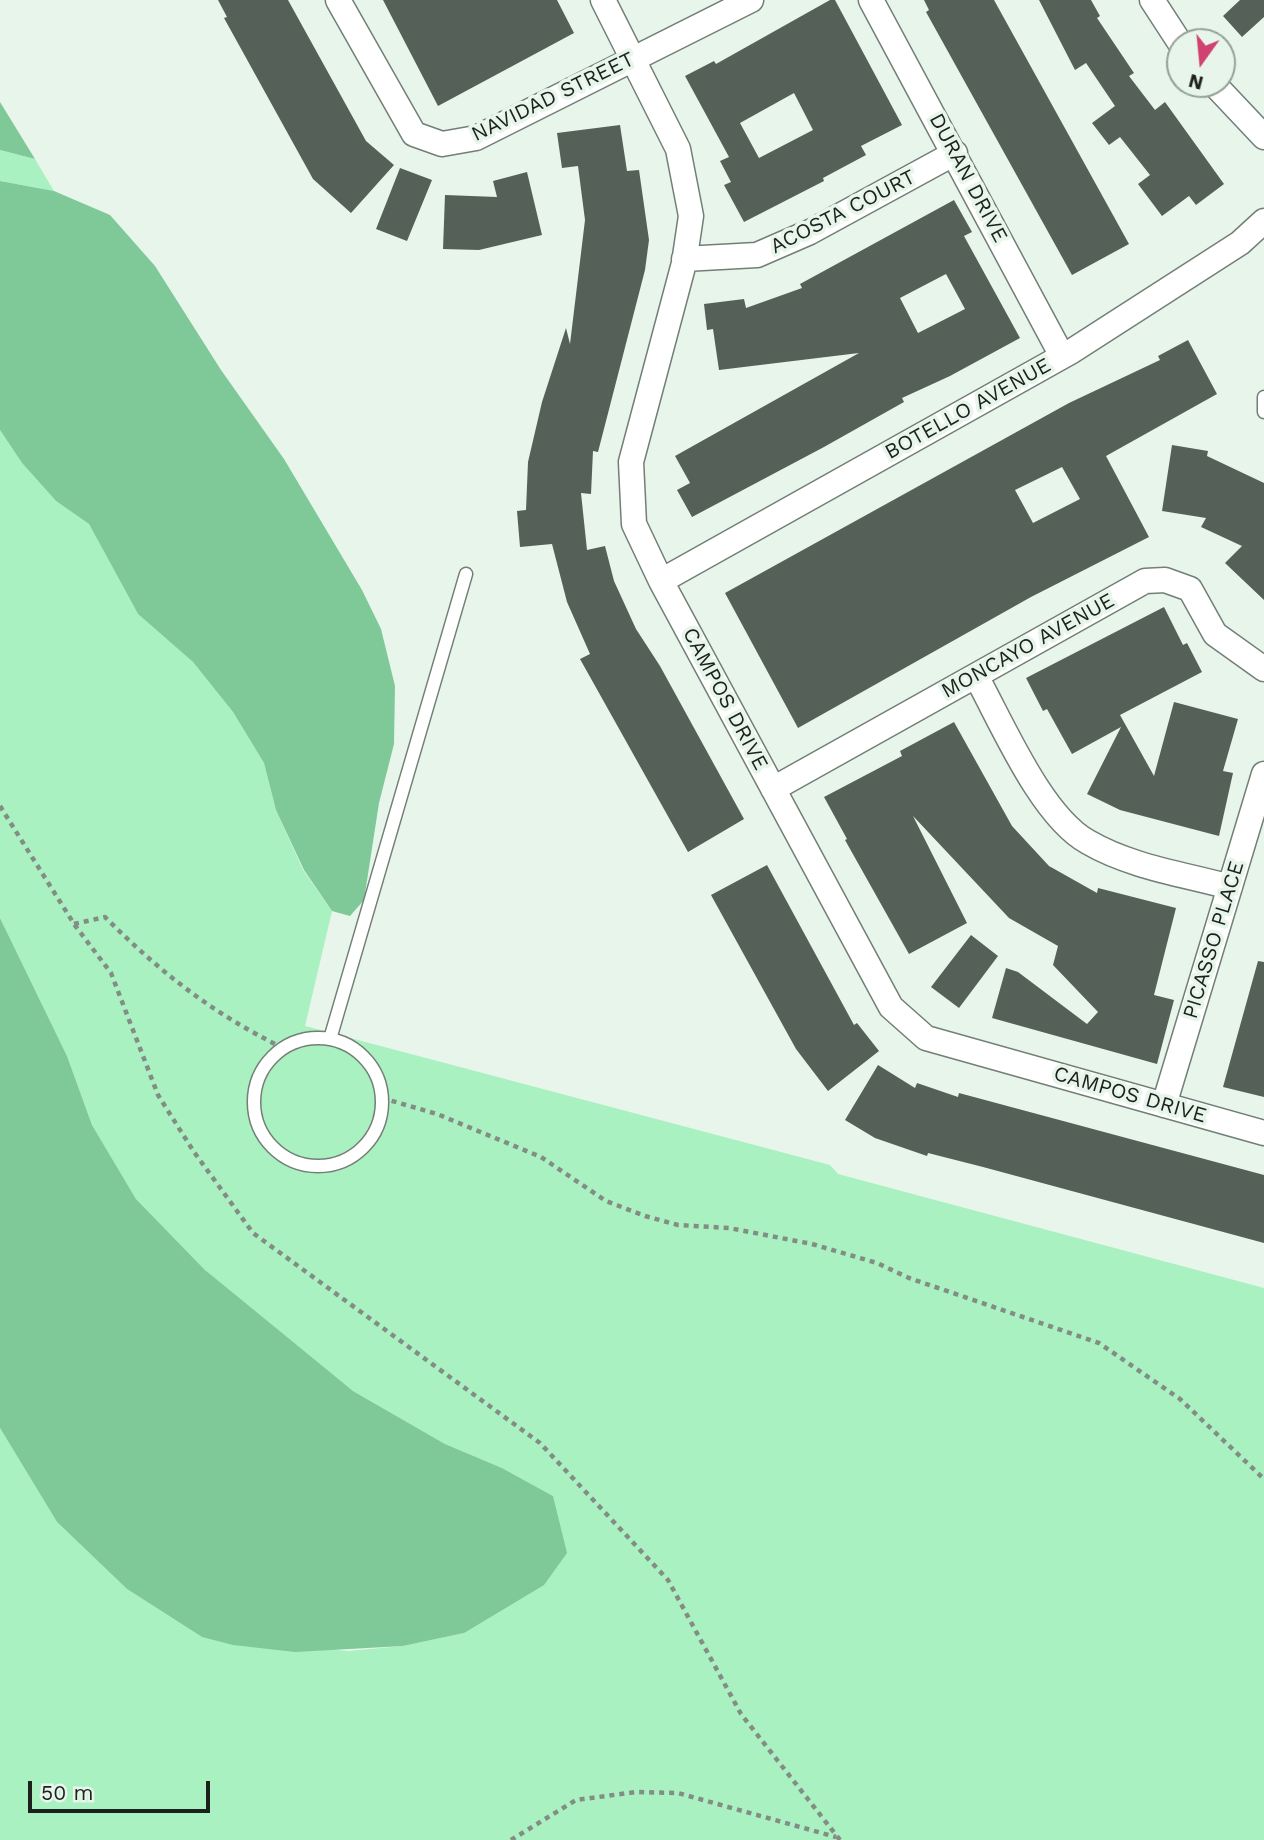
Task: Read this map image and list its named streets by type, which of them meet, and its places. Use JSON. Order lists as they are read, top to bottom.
{
  "streets": {
    "street": [
      "NAVIDAD STREET",
      "DURAN DRIVE",
      "ACOSTA COURT",
      "BOTELLO AVENUE",
      "MONCAYO AVENUE",
      "CAMPOS DRIVE",
      "PICASSO PLACE"
    ]
  },
  "crossings": [
    ["NAVIDAD STREET", "CAMPOS DRIVE"],
    ["DURAN DRIVE", "ACOSTA COURT"],
    ["DURAN DRIVE", "BOTELLO AVENUE"],
    ["ACOSTA COURT", "CAMPOS DRIVE"],
    ["BOTELLO AVENUE", "CAMPOS DRIVE"],
    ["MONCAYO AVENUE", "CAMPOS DRIVE"],
    ["CAMPOS DRIVE", "PICASSO PLACE"]
  ],
  "scale_bar": "50 m",
  "north": "bottom"
}
